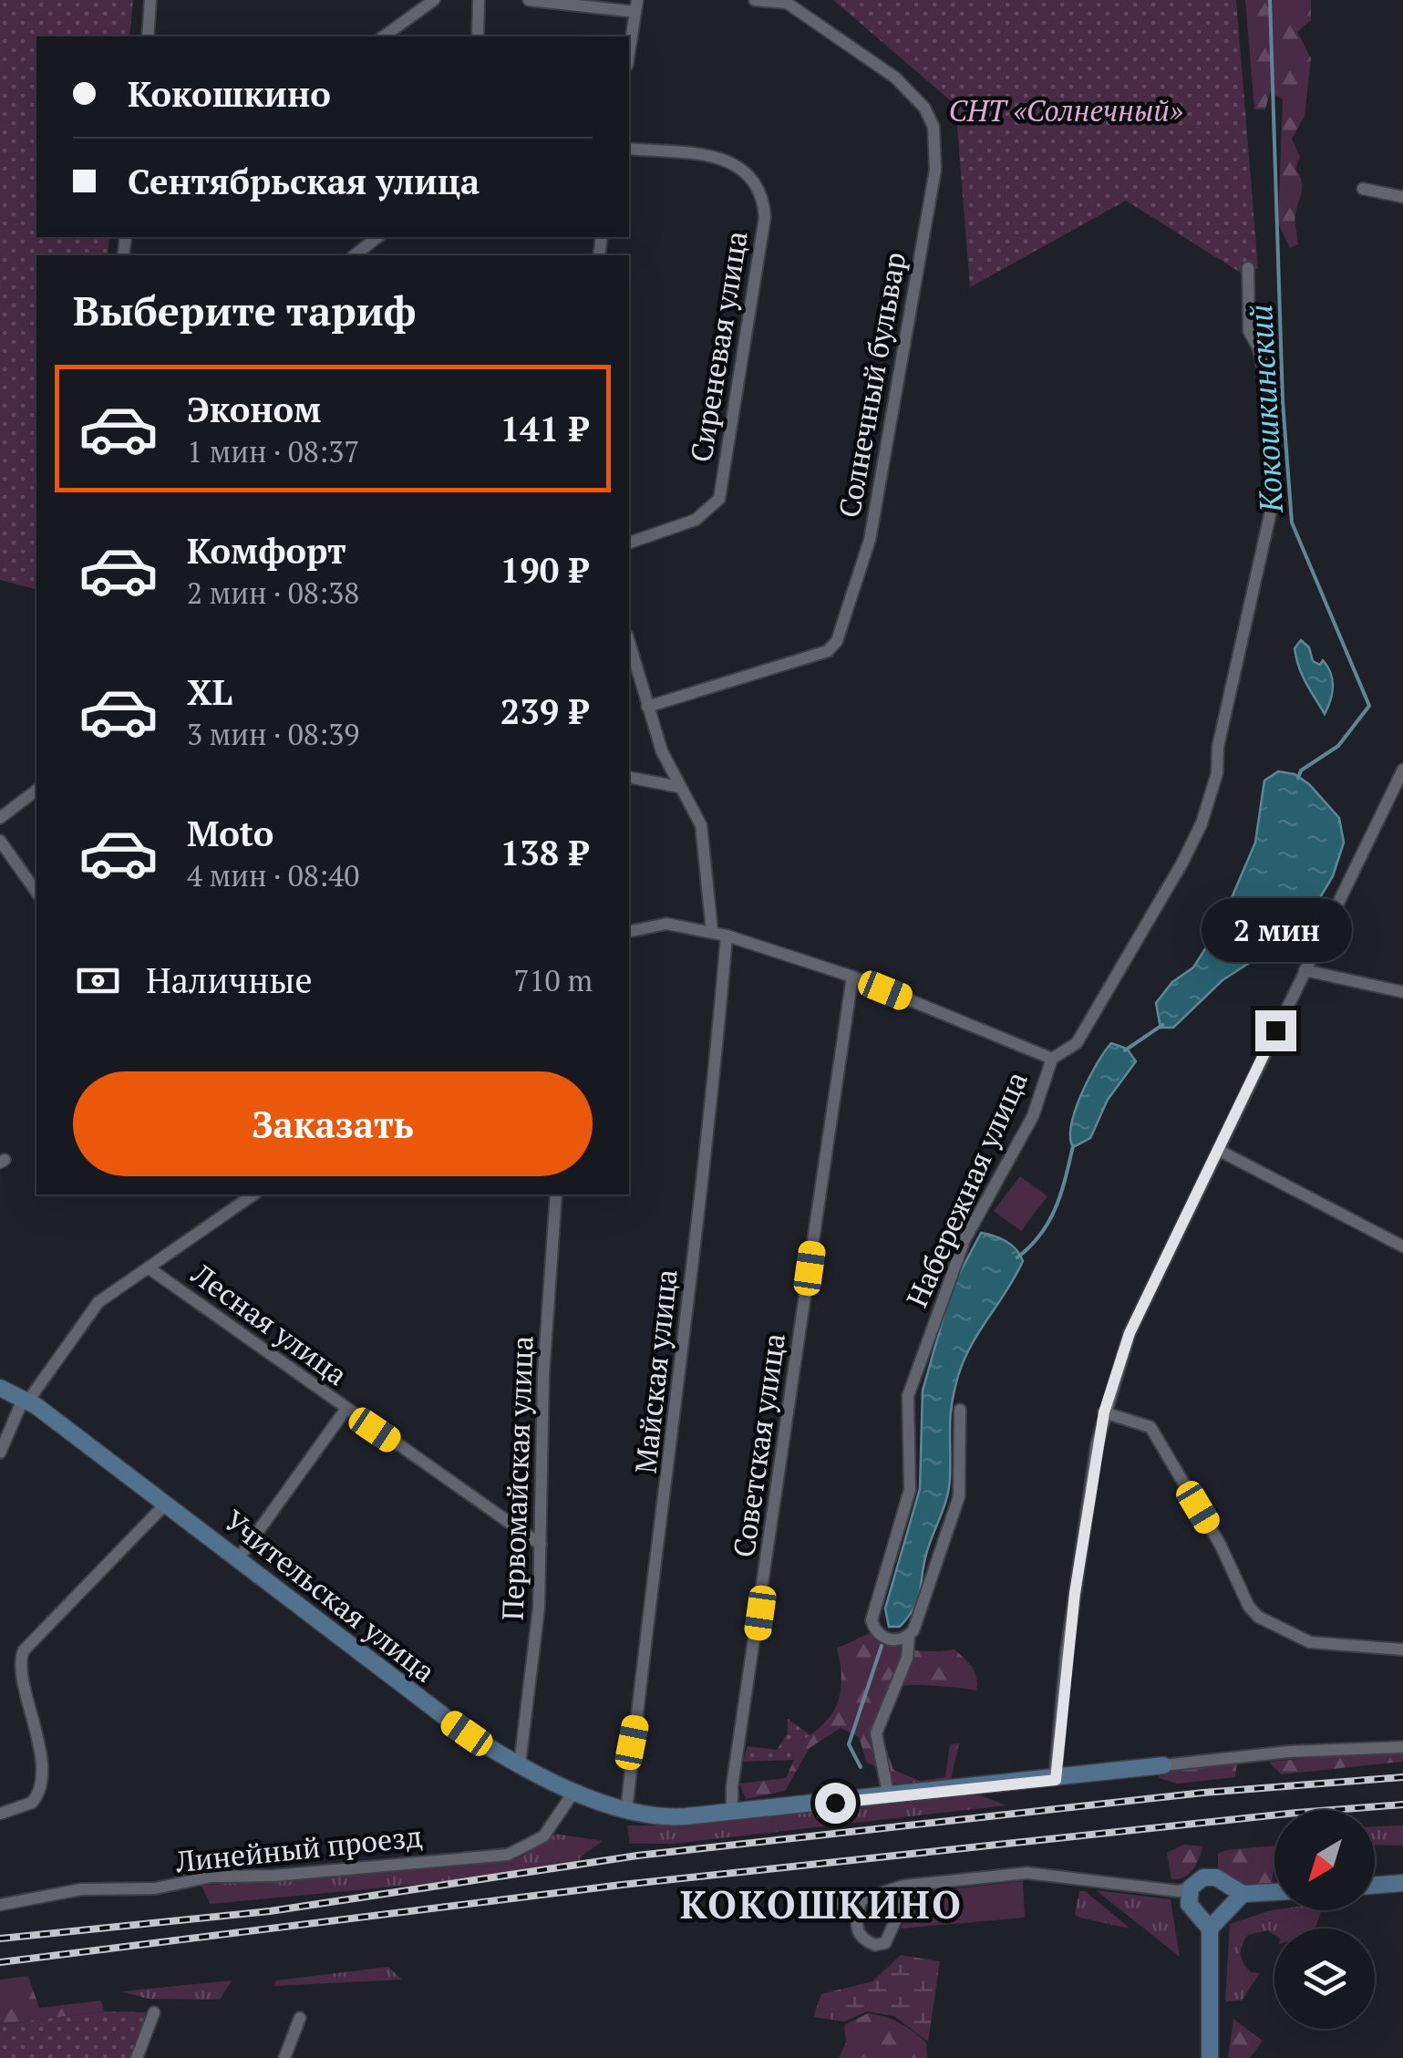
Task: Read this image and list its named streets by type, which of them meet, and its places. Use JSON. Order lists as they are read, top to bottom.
{
  "streets": {
    "street": [
      "Сиреневая улица",
      "Солнечный бульвар",
      "Набережная улица",
      "Лесная улица",
      "Майская улица",
      "Советская улица",
      "Первомайская улица",
      "Учительская улица",
      "Линейный проезд"
    ]
  },
  "crossings": [
    ["Лесная улица", "Первомайская улица"],
    ["Майская улица", "Учительская улица"],
    ["Советская улица", "Учительская улица"],
    ["Первомайская улица", "Учительская улица"],
    ["Учительская улица", "Линейный проезд"]
  ],
  "districts": ["КОКОШКИНО"],
  "water": ["Кокошкинский"],
  "parks": ["СНТ «Солнечный»"],
  "north": "bottom left",
  "page": {
    "banner": ["Кокошкино", "Сентябрьская улица"],
    "heading": "Выберите тариф",
    "list": [
      {
        "name": "Эконом",
        "note": "1 мин · 08:37",
        "value": "141 ₽"
      },
      {
        "name": "Комфорт",
        "note": "2 мин · 08:38",
        "value": "190 ₽"
      },
      {
        "name": "XL",
        "note": "3 мин · 08:39",
        "value": "239 ₽"
      },
      {
        "name": "Moto",
        "note": "4 мин · 08:40",
        "value": "138 ₽"
      }
    ],
    "bubble": "2 мин",
    "pay": ["Наличные", "710 m"],
    "buttons": "Заказать"
  }
}
